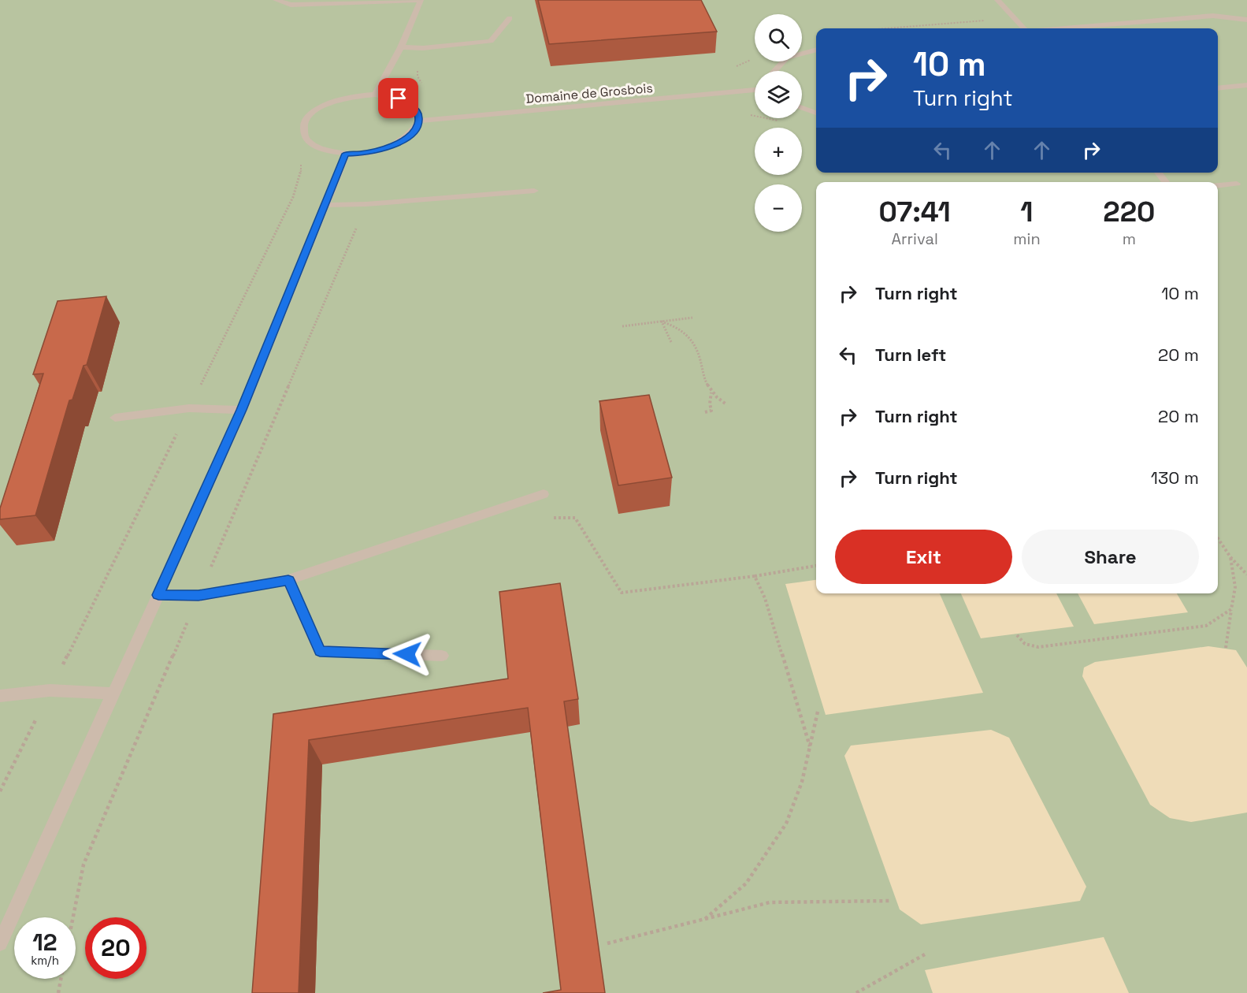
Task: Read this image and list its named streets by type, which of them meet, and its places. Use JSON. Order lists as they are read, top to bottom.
{
  "streets": {
    "lane": ["Domaine de Grosbois"]
  },
  "page": {
    "map_buttons": ["+", "−"],
    "turn": ["10 m", "Turn right"],
    "eta": [
      "07:41",
      "Arrival",
      "1",
      "min",
      "220",
      "m"
    ],
    "list": [
      {
        "name": "Turn right",
        "value": "10 m"
      },
      {
        "name": "Turn left",
        "value": "20 m"
      },
      {
        "name": "Turn right",
        "value": "20 m"
      },
      {
        "name": "Turn right",
        "value": "130 m"
      }
    ],
    "buttons": ["Exit", "Share"],
    "speed": "12 km/h",
    "limit": "20"
  }
}
